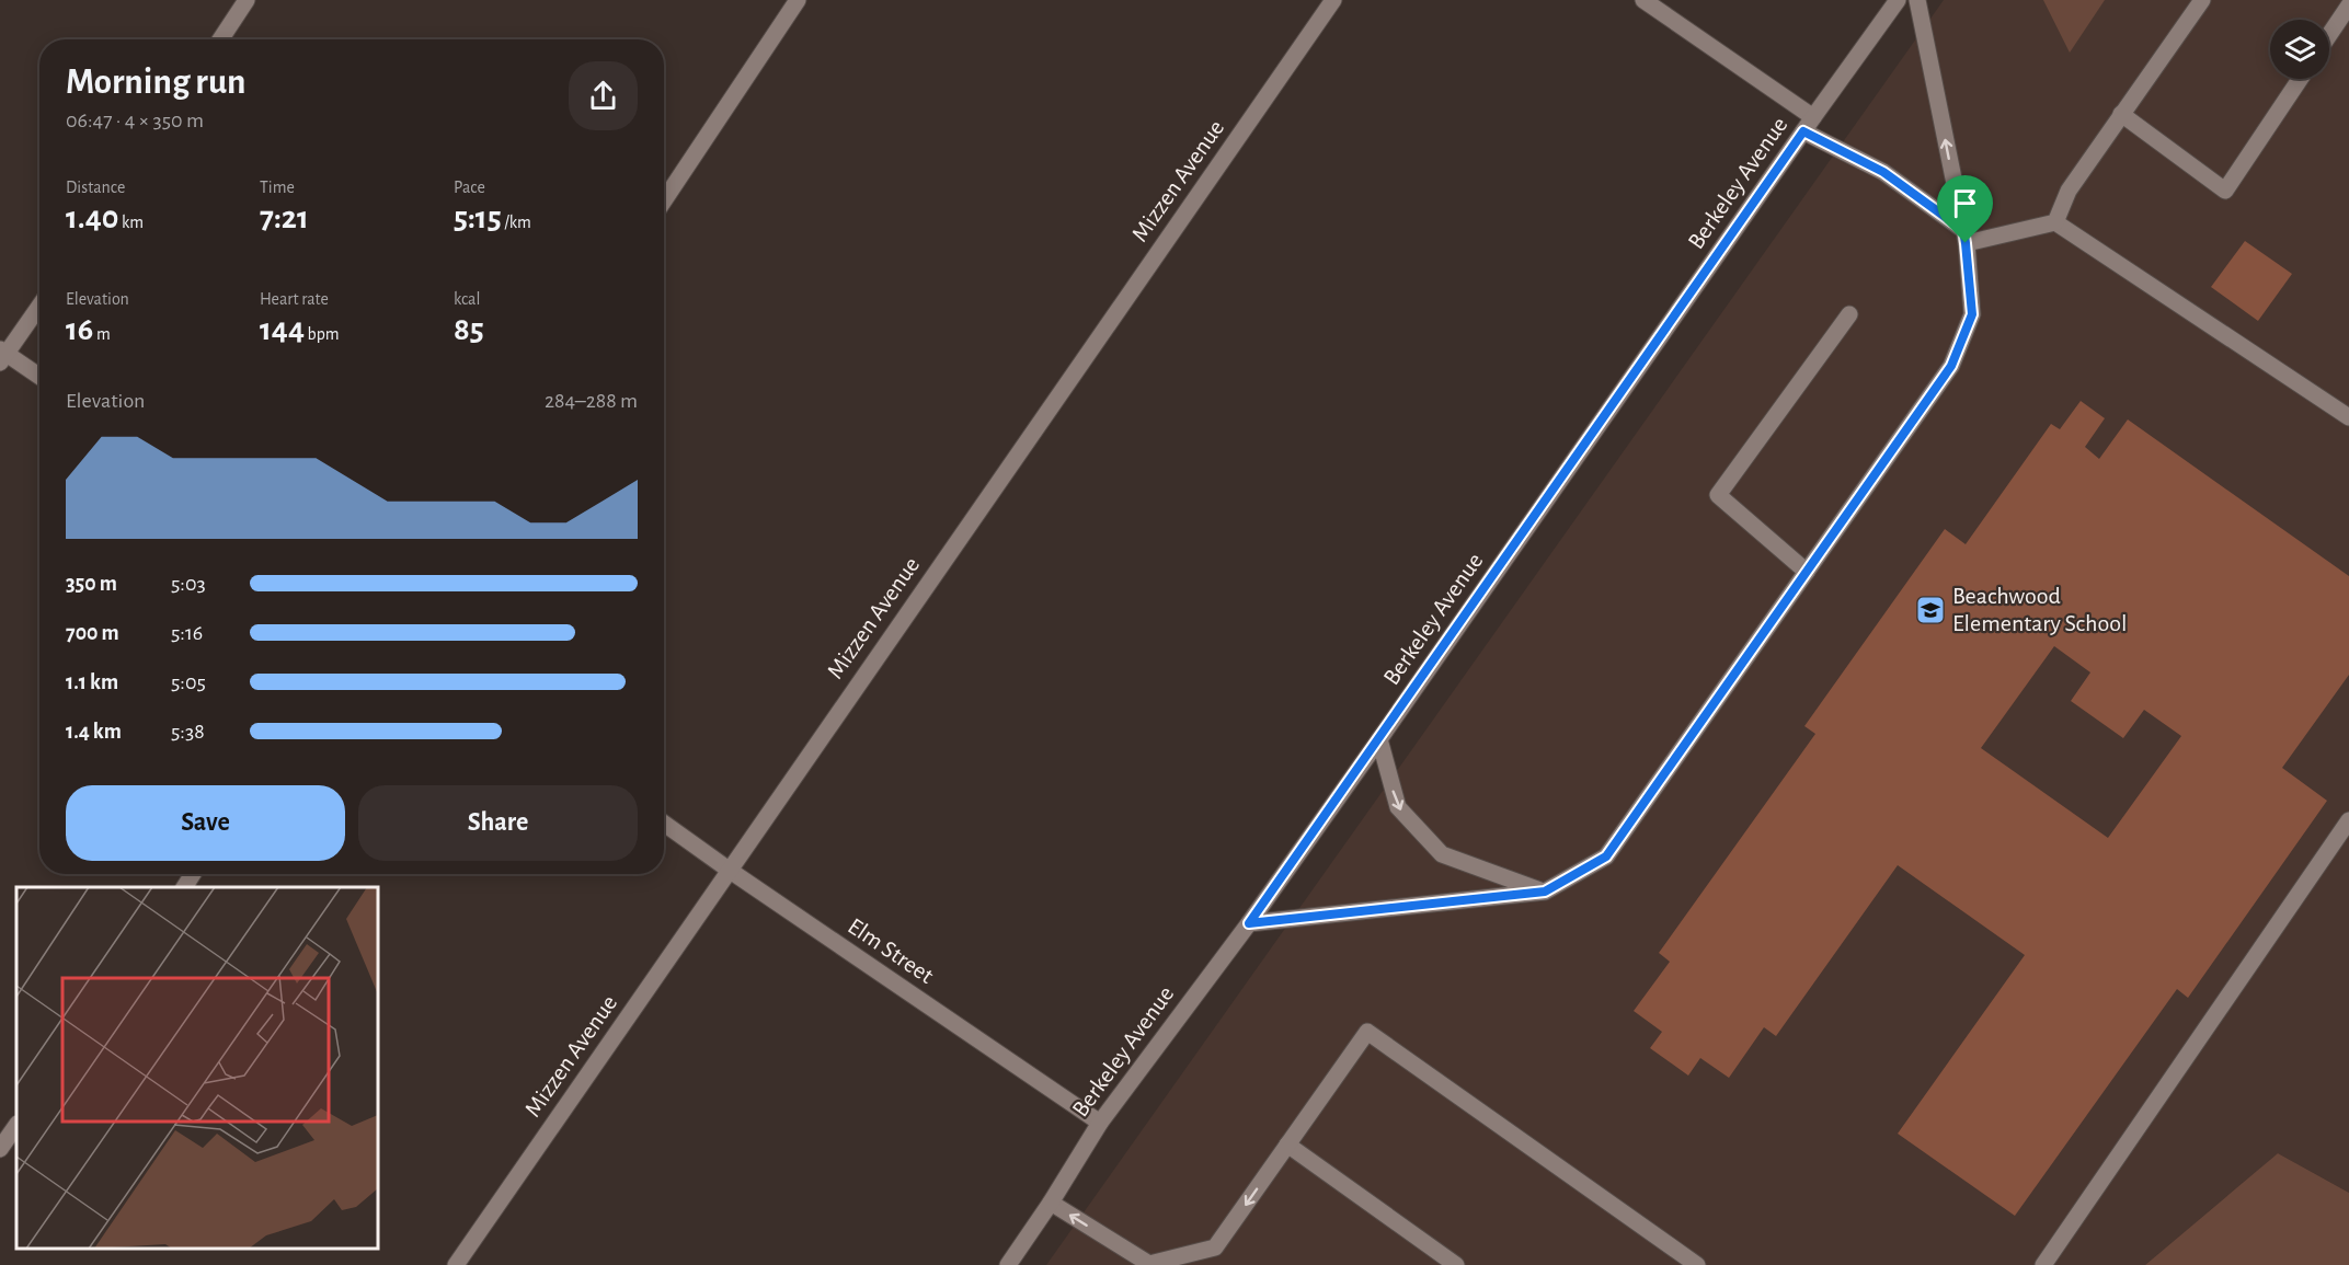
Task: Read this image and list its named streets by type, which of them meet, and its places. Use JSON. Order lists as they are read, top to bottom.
{
  "streets": {
    "street": ["Mizzen Avenue", "Berkeley Avenue", "Elm Street"]
  },
  "crossings": [
    ["Mizzen Avenue", "Elm Street"],
    ["Berkeley Avenue", "Elm Street"]
  ],
  "places": {
    "school or university": ["Beachwood Elementary School"]
  },
  "page": {
    "heading": ["Morning run", "06:47 · 4 × 350 m"],
    "stats": [
      ["Distance", "1.40 km"],
      ["Time", "7:21"],
      ["Pace", "5:15 /km"],
      ["Elevation", "16 m"],
      ["Heart rate", "144 bpm"],
      ["kcal", "85"]
    ],
    "chart": ["Elevation", "284–288 m"],
    "list": [
      {
        "name": "350 m",
        "note": "5:03"
      },
      {
        "name": "700 m",
        "note": "5:16"
      },
      {
        "name": "1.1 km",
        "note": "5:05"
      },
      {
        "name": "1.4 km",
        "note": "5:38"
      }
    ],
    "buttons": ["Save", "Share"]
  }
}
